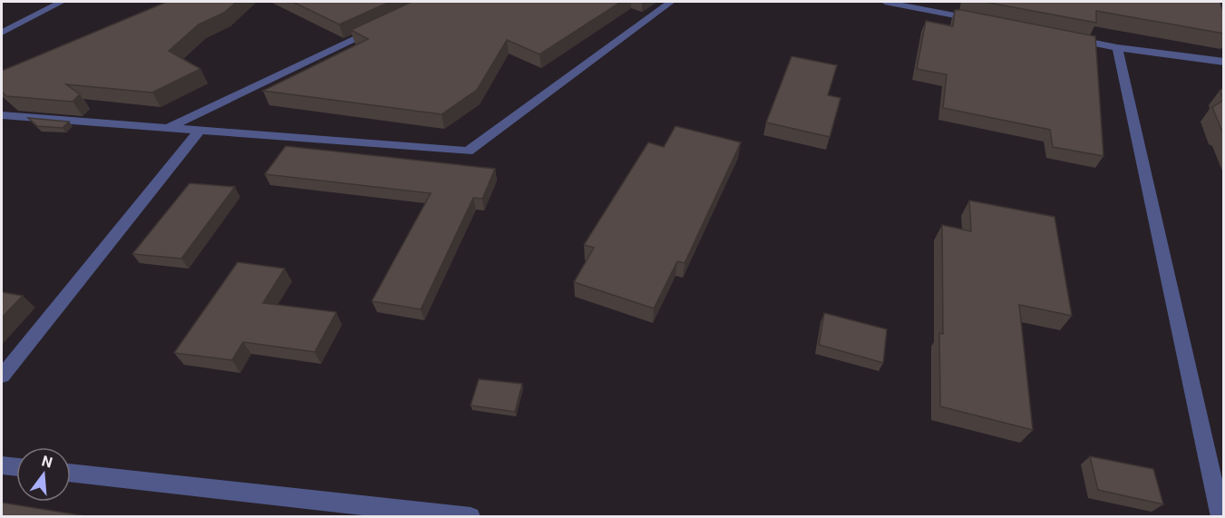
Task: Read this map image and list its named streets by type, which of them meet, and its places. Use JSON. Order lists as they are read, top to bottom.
{
  "north": "top"
}
